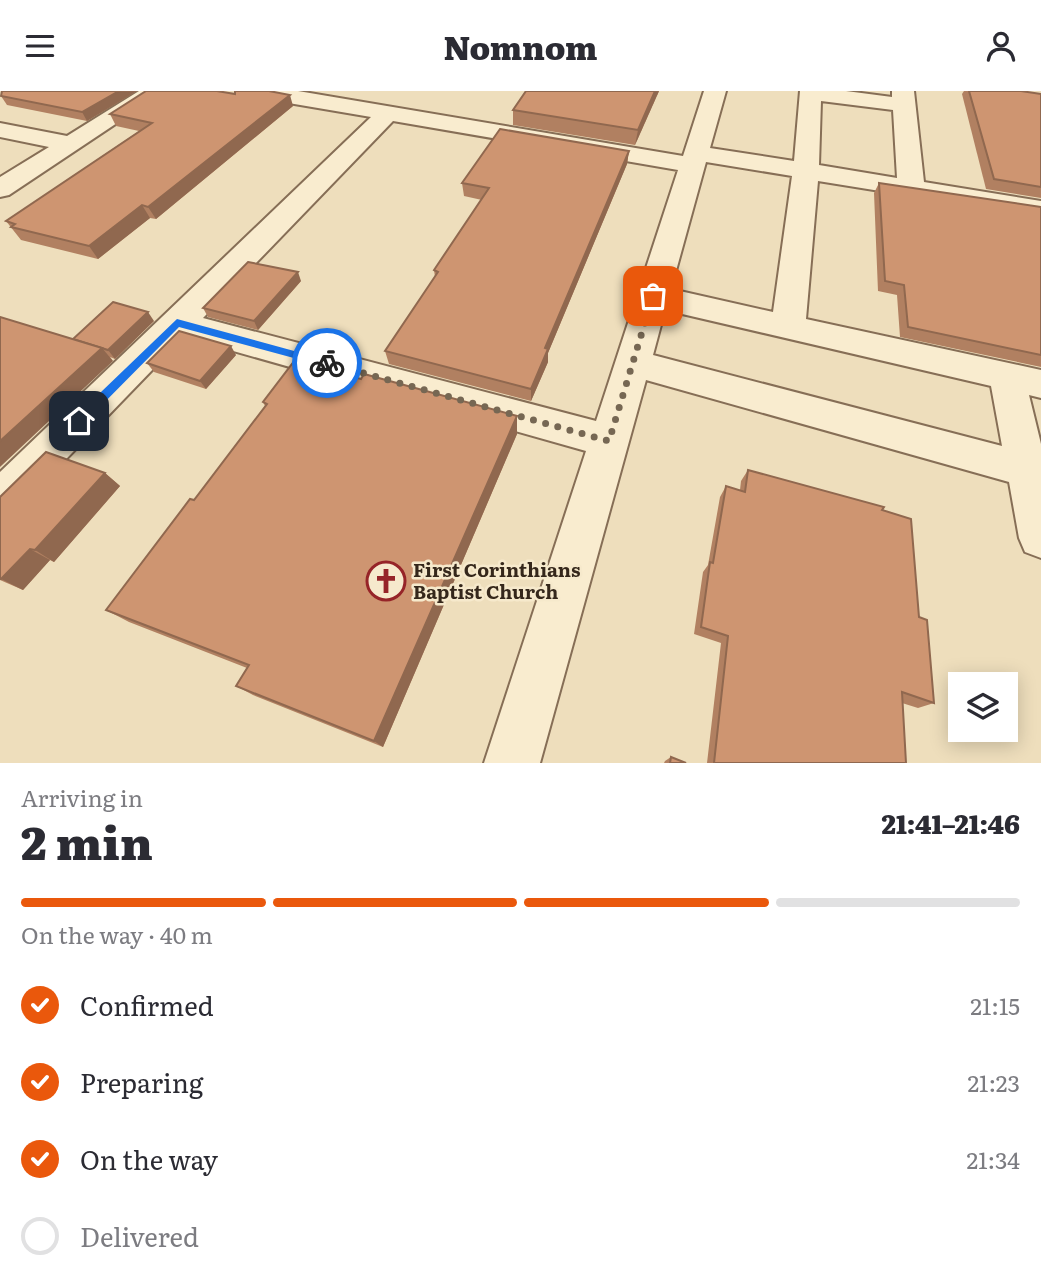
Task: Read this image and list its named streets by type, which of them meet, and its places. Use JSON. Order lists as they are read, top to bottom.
{
  "places": {
    "church": ["First Corinthians Baptist Church"]
  },
  "page": {
    "header": "Nomnom",
    "heading": ["2 min", "Arriving in", "21:41–21:46"],
    "bar": "On the way · 40 m",
    "list": [
      ["Confirmed", "21:15"],
      ["Preparing", "21:23"],
      ["On the way", "21:34"],
      "Delivered"
    ]
  }
}
